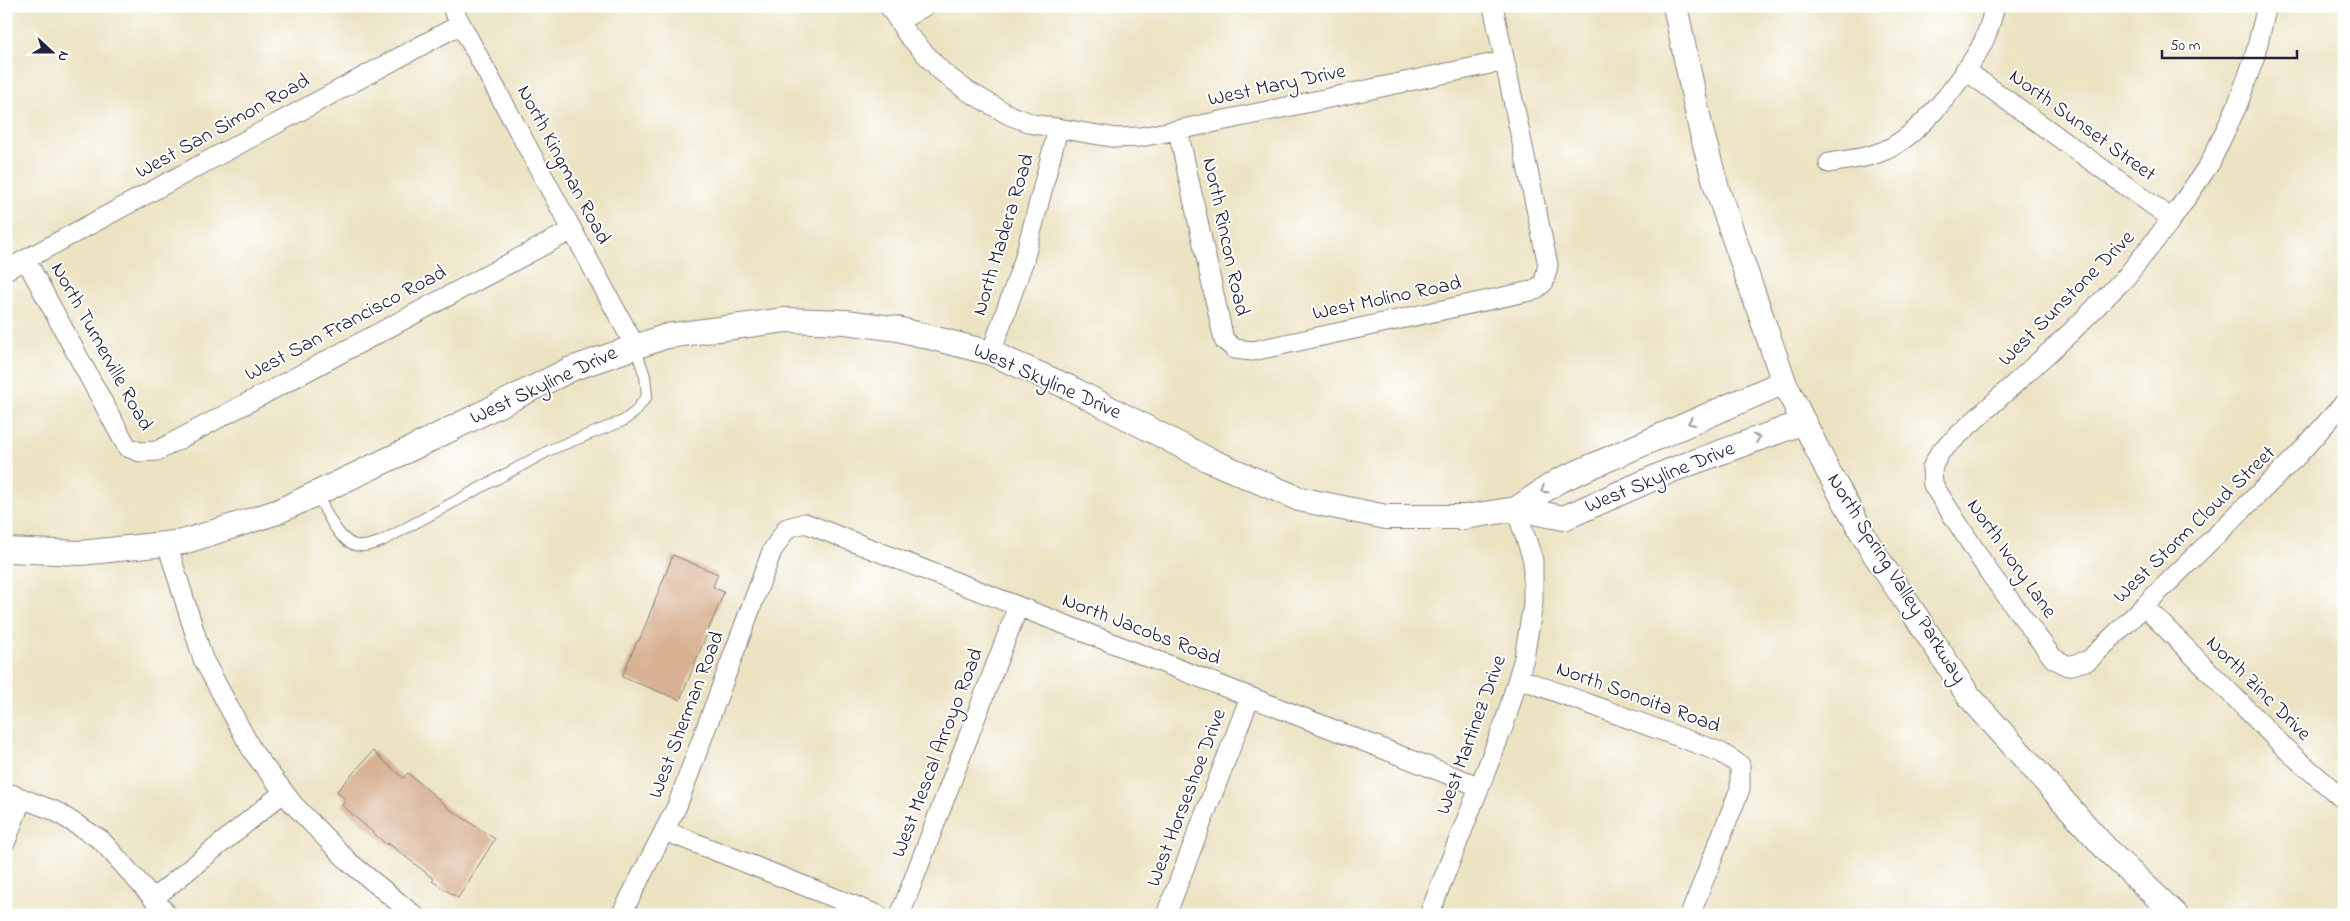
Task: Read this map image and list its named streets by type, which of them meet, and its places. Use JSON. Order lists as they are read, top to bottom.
{
  "streets": {
    "street": [
      "West Mary Drive",
      "North Sunset Street",
      "West San Simon Road",
      "North Kingman Road",
      "North Madera Road",
      "North Rincon Road",
      "West Molino Road",
      "West Sunstone Drive",
      "West San Francisco Road",
      "North Turnerville Road",
      "West Skyline Drive",
      "West Storm Cloud Street",
      "North Ivory Lane",
      "North Spring Valley Parkway",
      "North Jacobs Road",
      "North Zinc Drive",
      "North Sonoita Road",
      "West Sherman Road",
      "West Martinez Drive",
      "West Mescal Arroyo Road",
      "West Horseshoe Drive"
    ]
  },
  "crossings": [
    ["West Mary Drive", "North Madera Road"],
    ["West Mary Drive", "North Rincon Road"],
    ["West Mary Drive", "West Molino Road"],
    ["North Sunset Street", "West Sunstone Drive"],
    ["West San Simon Road", "North Kingman Road"],
    ["West San Simon Road", "North Turnerville Road"],
    ["North Kingman Road", "West San Francisco Road"],
    ["North Kingman Road", "West Skyline Drive"],
    ["North Madera Road", "West Skyline Drive"],
    ["North Rincon Road", "West Molino Road"],
    ["West Sunstone Drive", "North Ivory Lane"],
    ["West San Francisco Road", "North Turnerville Road"],
    ["West Skyline Drive", "North Spring Valley Parkway"],
    ["West Skyline Drive", "West Martinez Drive"],
    ["West Storm Cloud Street", "North Ivory Lane"],
    ["West Storm Cloud Street", "North Zinc Drive"],
    ["North Jacobs Road", "West Sherman Road"],
    ["North Jacobs Road", "West Martinez Drive"],
    ["North Jacobs Road", "West Mescal Arroyo Road"],
    ["North Jacobs Road", "West Horseshoe Drive"],
    ["North Sonoita Road", "West Martinez Drive"]
  ],
  "scale_bar": "50 m",
  "north": "right"
}
